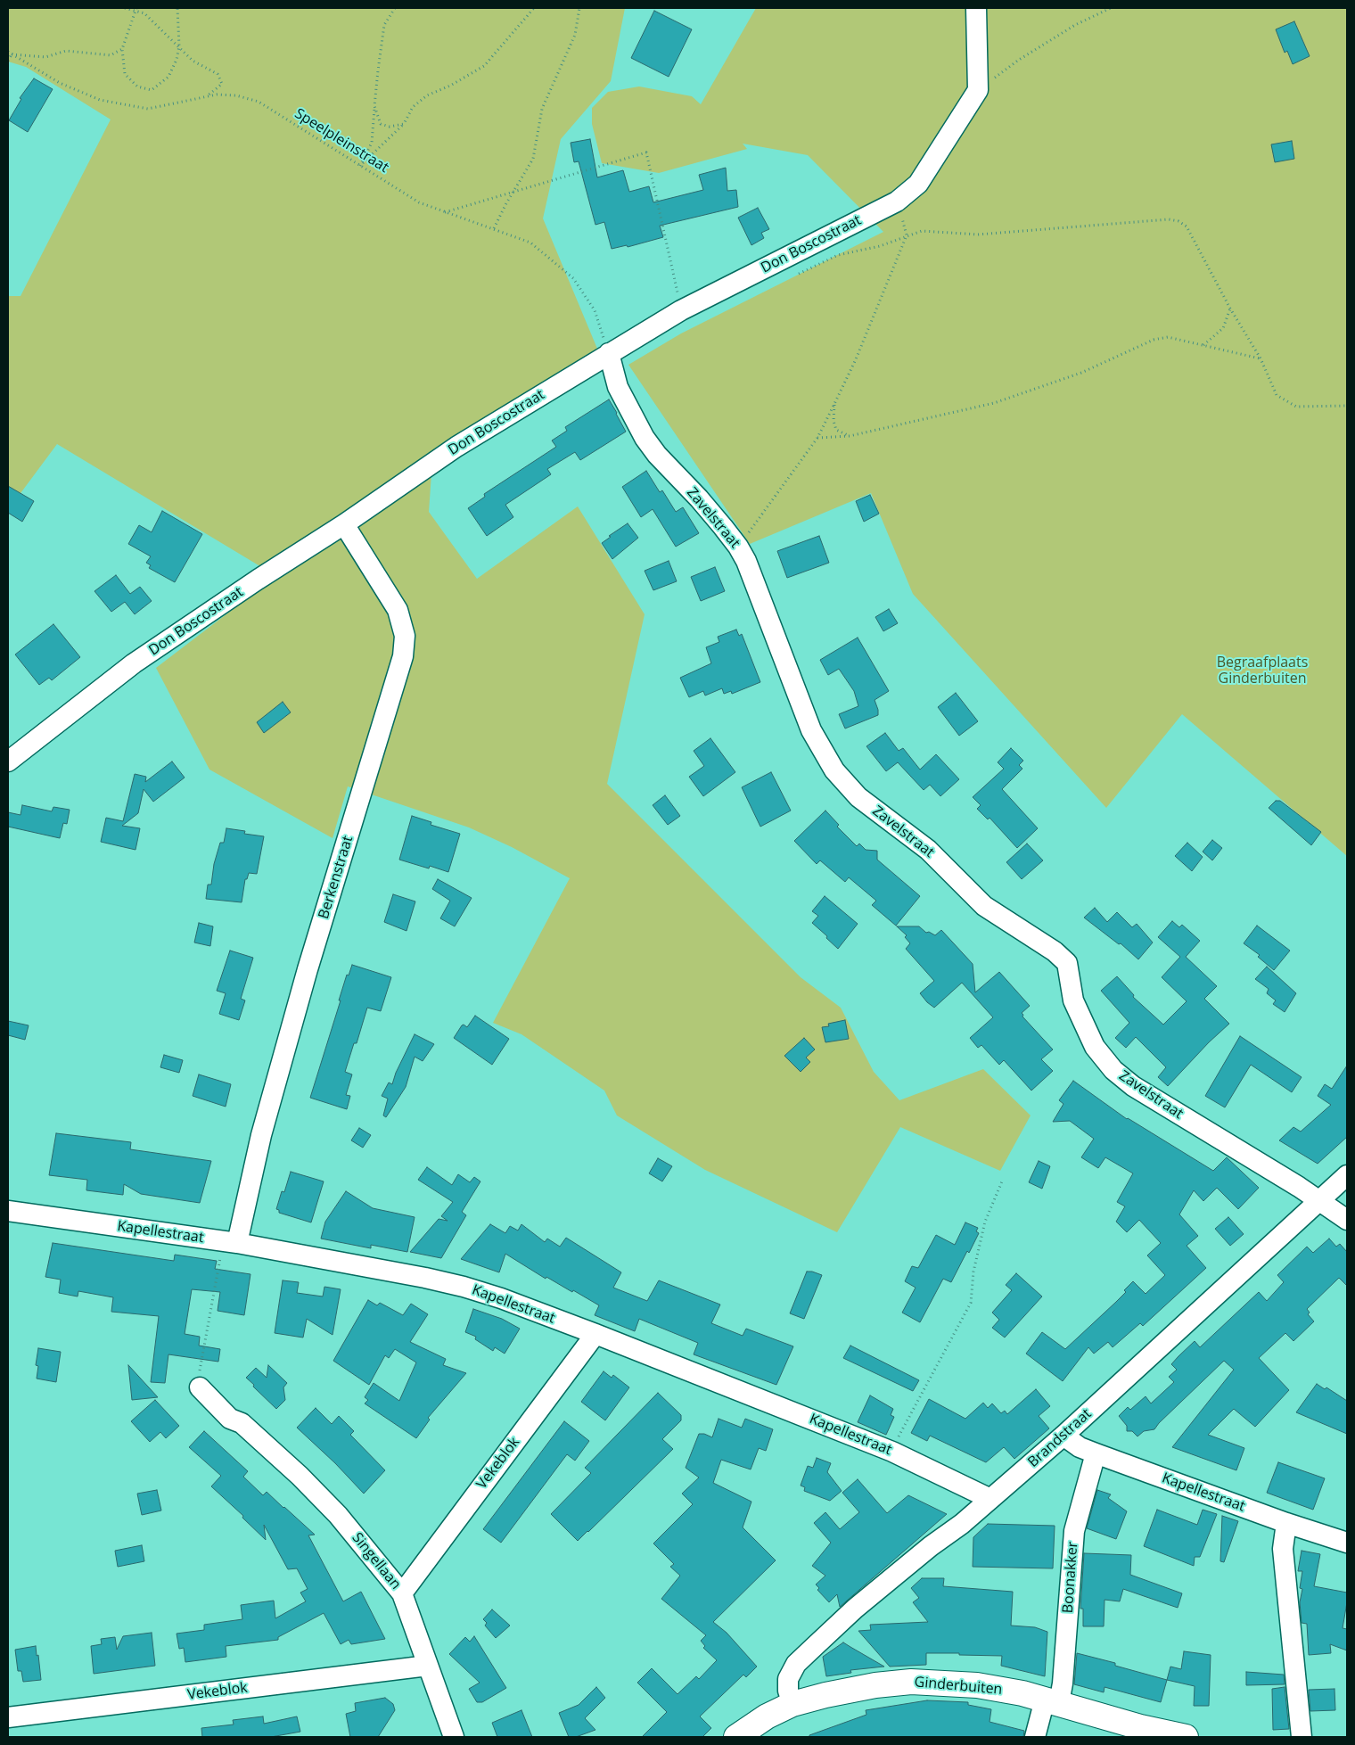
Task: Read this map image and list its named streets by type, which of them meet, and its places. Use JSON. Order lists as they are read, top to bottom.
{
  "streets": {
    "main road": ["Ginderbuiten"],
    "street": [
      "Don Boscostraat",
      "Zavelstraat",
      "Berkenstraat",
      "Kapellestraat",
      "Brandstraat",
      "Vekeblok",
      "Singellaan",
      "Boonakker"
    ],
    "path": ["Speelpleinstraat"]
  },
  "crossings": [
    ["Speelpleinstraat", "Don Boscostraat"],
    ["Speelpleinstraat", "Zavelstraat"],
    ["Don Boscostraat", "Zavelstraat"],
    ["Don Boscostraat", "Berkenstraat"],
    ["Zavelstraat", "Brandstraat"],
    ["Berkenstraat", "Kapellestraat"],
    ["Kapellestraat", "Brandstraat"],
    ["Kapellestraat", "Vekeblok"],
    ["Kapellestraat", "Boonakker"],
    ["Brandstraat", "Ginderbuiten"],
    ["Vekeblok", "Singellaan"],
    ["Boonakker", "Ginderbuiten"]
  ],
  "parks": ["Begraafplaats Ginderbuiten"]
}
